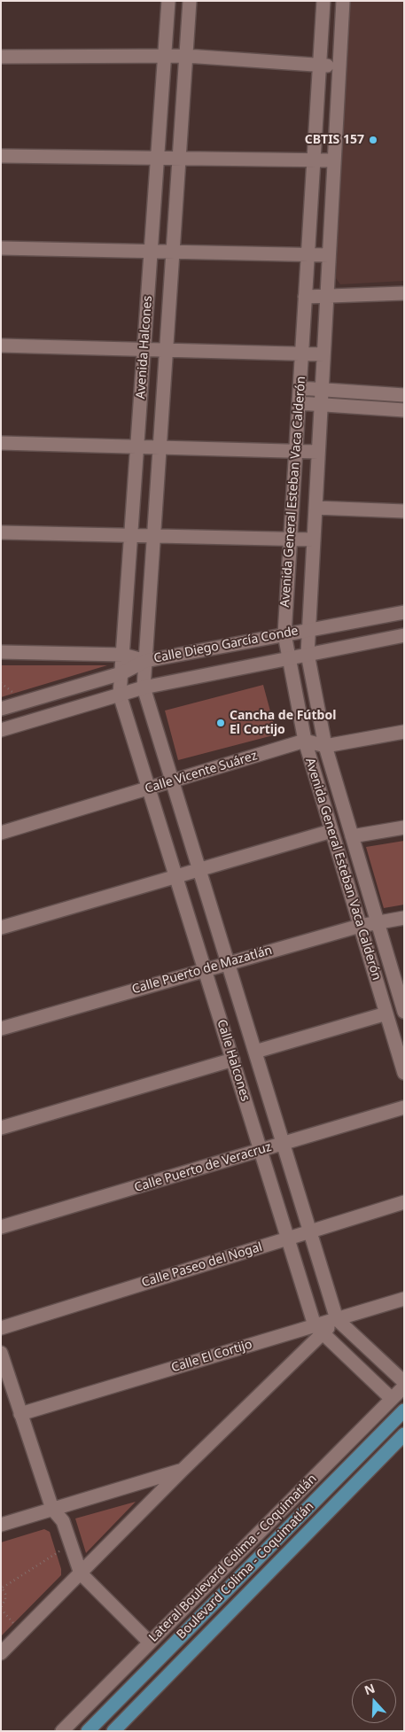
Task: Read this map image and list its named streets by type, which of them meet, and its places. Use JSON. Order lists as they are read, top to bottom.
{
  "streets": {
    "main road": ["Boulevard Colima - Coquimatlán"],
    "street": [
      "Avenida Halcones",
      "Avenida General Esteban Vaca Calderón",
      "Calle Diego García Conde",
      "Calle Vicente Suárez",
      "Calle Puerto de Mazatlán",
      "Calle Halcones",
      "Calle Puerto de Veracruz",
      "Calle Paseo del Nogal",
      "Calle El Cortijo",
      "Lateral Boulevard Colima - Coquimatlán"
    ]
  },
  "crossings": [
    ["Avenida Halcones", "Calle Diego García Conde"],
    ["Avenida Halcones", "Calle Halcones"],
    ["Avenida General Esteban Vaca Calderón", "Calle Diego García Conde"],
    ["Avenida General Esteban Vaca Calderón", "Calle Vicente Suárez"],
    ["Avenida General Esteban Vaca Calderón", "Calle Puerto de Mazatlán"],
    ["Calle Diego García Conde", "Calle Halcones"],
    ["Calle Vicente Suárez", "Calle Halcones"],
    ["Calle Puerto de Mazatlán", "Calle Halcones"],
    ["Calle Halcones", "Calle Puerto de Veracruz"],
    ["Calle Halcones", "Calle Paseo del Nogal"],
    ["Calle Halcones", "Calle El Cortijo"],
    ["Calle Halcones", "Lateral Boulevard Colima - Coquimatlán"]
  ],
  "places": ["CBTIS 157", "Cancha de Fútbol El Cortijo"],
  "north": "top"
}
